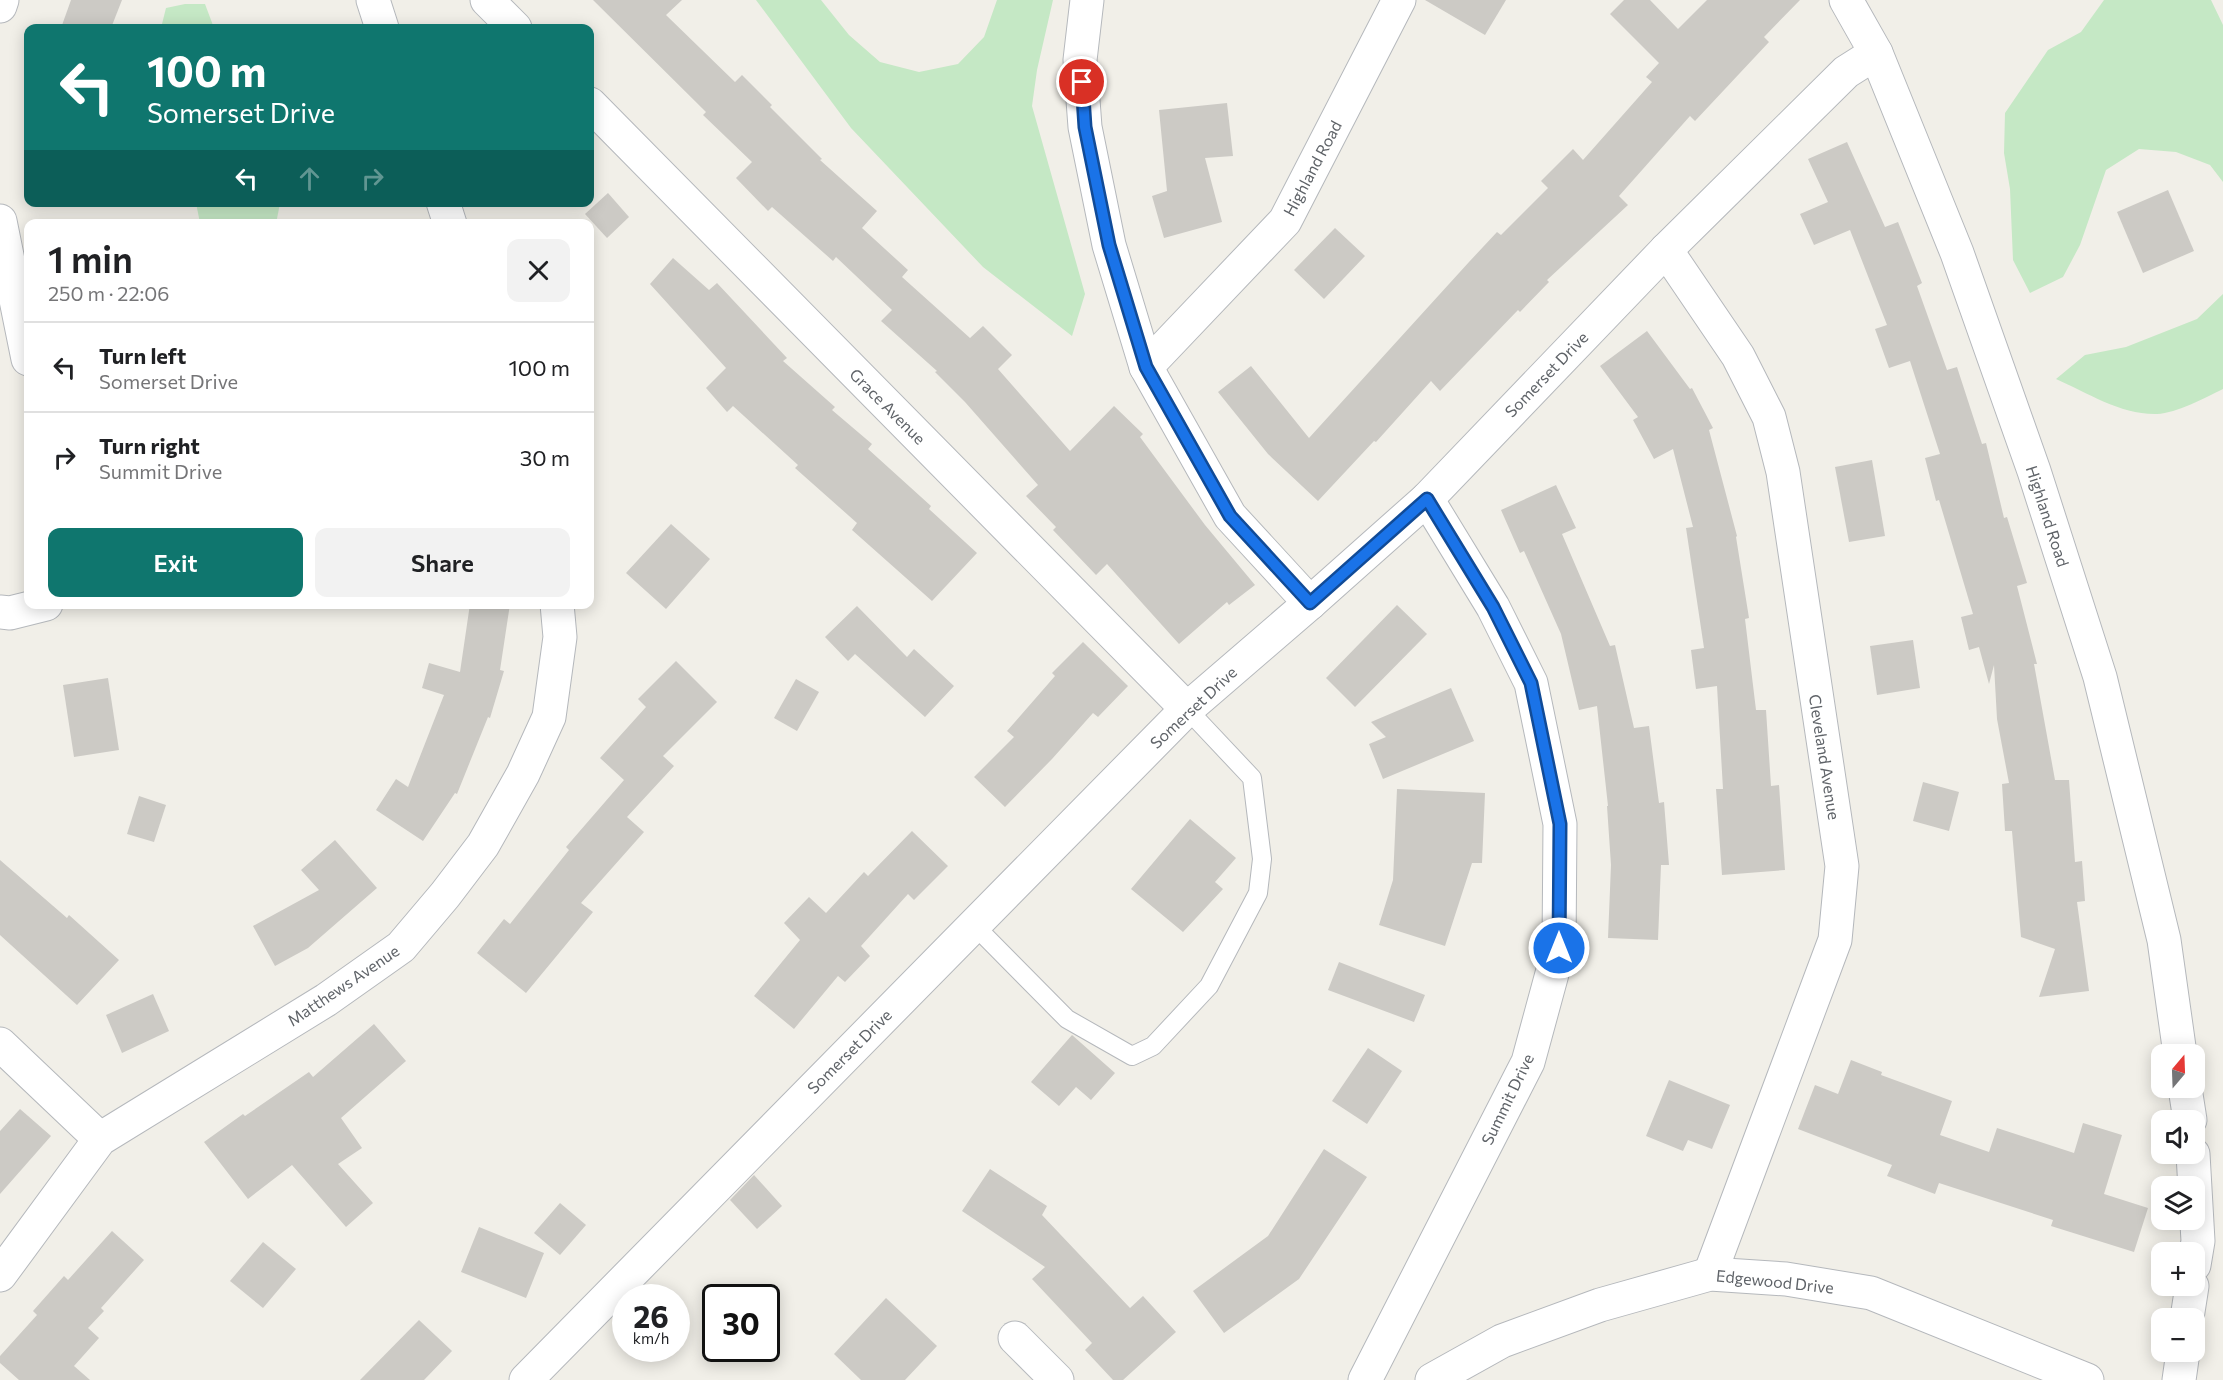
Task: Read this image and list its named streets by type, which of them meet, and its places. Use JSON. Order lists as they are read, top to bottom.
{
  "streets": {
    "street": [
      "Highland Road",
      "Somerset Drive",
      "Grace Avenue",
      "Cleveland Avenue",
      "Matthews Avenue",
      "Summit Drive",
      "Edgewood Drive"
    ]
  },
  "crossings": [
    ["Highland Road", "Somerset Drive"],
    ["Somerset Drive", "Grace Avenue"],
    ["Somerset Drive", "Cleveland Avenue"],
    ["Somerset Drive", "Summit Drive"],
    ["Cleveland Avenue", "Edgewood Drive"]
  ],
  "north": "top",
  "page": {
    "turn": ["100 m", "Somerset Drive"],
    "heading": ["1 min", "250 m · 22:06"],
    "list": [
      {
        "name": "Turn left",
        "note": "Somerset Drive",
        "value": "100 m"
      },
      {
        "name": "Turn right",
        "note": "Summit Drive",
        "value": "30 m"
      }
    ],
    "buttons": ["Exit", "Share"],
    "map_buttons": ["+", "−"],
    "speed": "26 km/h",
    "limit": "30"
  }
}
